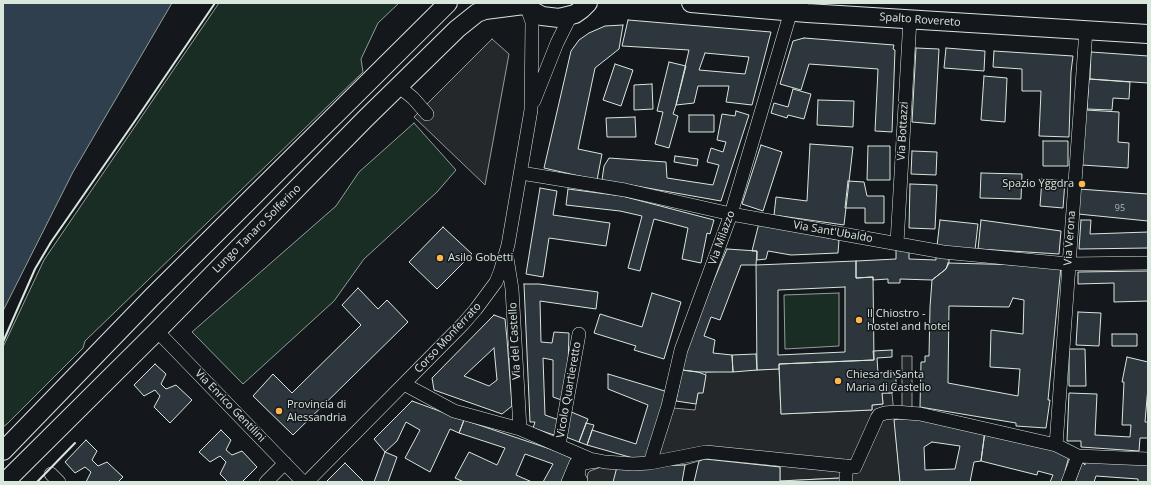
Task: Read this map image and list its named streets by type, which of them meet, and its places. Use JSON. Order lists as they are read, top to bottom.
{
  "streets": {
    "main road": ["Spalto Rovereto", "Lungo Tanaro Solferino"],
    "street": [
      "Via Bottazzi",
      "Via Sant'Ubaldo",
      "Via Milazzo",
      "Via Verona",
      "Corso Monferrato",
      "Via del Castello",
      "Vicolo Quartieretto",
      "Via Enrico Gentilini"
    ]
  },
  "crossings": [
    ["Spalto Rovereto", "Via Bottazzi"],
    ["Spalto Rovereto", "Via Milazzo"],
    ["Spalto Rovereto", "Via Verona"],
    ["Via Bottazzi", "Via Sant'Ubaldo"],
    ["Lungo Tanaro Solferino", "Corso Monferrato"],
    ["Lungo Tanaro Solferino", "Via Enrico Gentilini"],
    ["Via Sant'Ubaldo", "Via Milazzo"],
    ["Via Sant'Ubaldo", "Via Verona"],
    ["Via Sant'Ubaldo", "Corso Monferrato"],
    ["Corso Monferrato", "Via del Castello"]
  ],
  "places": [
    "Spazio Yggdra",
    "Asilo Gobetti",
    "Il Chiostro - hostel and hotel",
    "Chiesa di Santa Maria di Castello",
    "Provincia di Alessandria"
  ],
  "house_numbers": ["95"]
}
